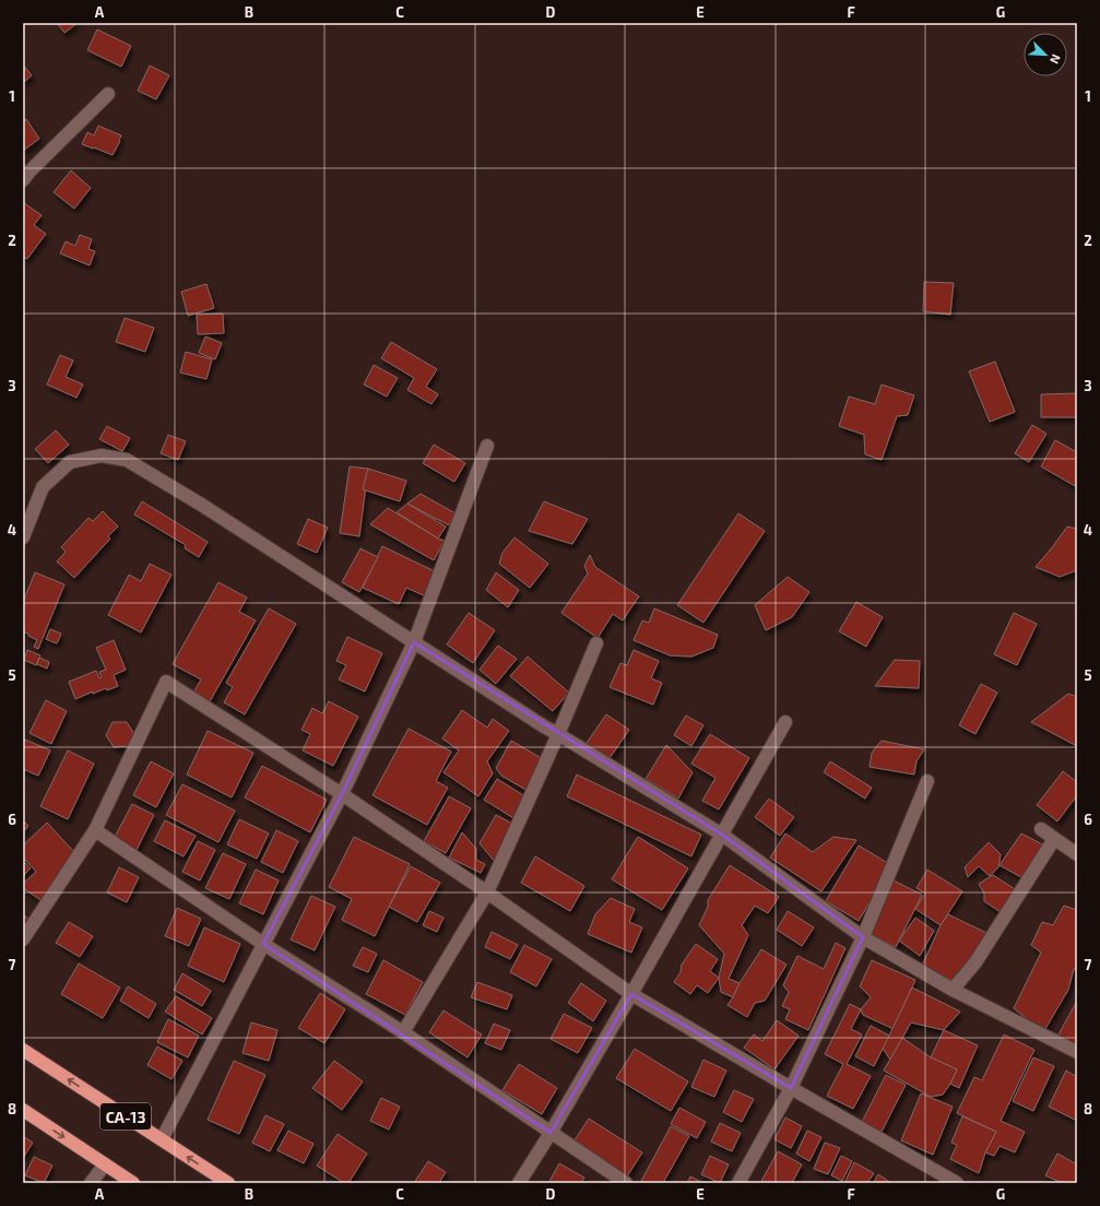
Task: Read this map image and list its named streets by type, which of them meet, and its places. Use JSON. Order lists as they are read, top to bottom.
{
  "streets": {
    "highway": ["CA-13"]
  },
  "north": "bottom right",
  "grid": {
    "columns": [
      "A",
      "B",
      "C",
      "D",
      "E",
      "F",
      "G"
    ],
    "rows": [
      "1",
      "2",
      "3",
      "4",
      "5",
      "6",
      "7",
      "8"
    ]
  }
}
